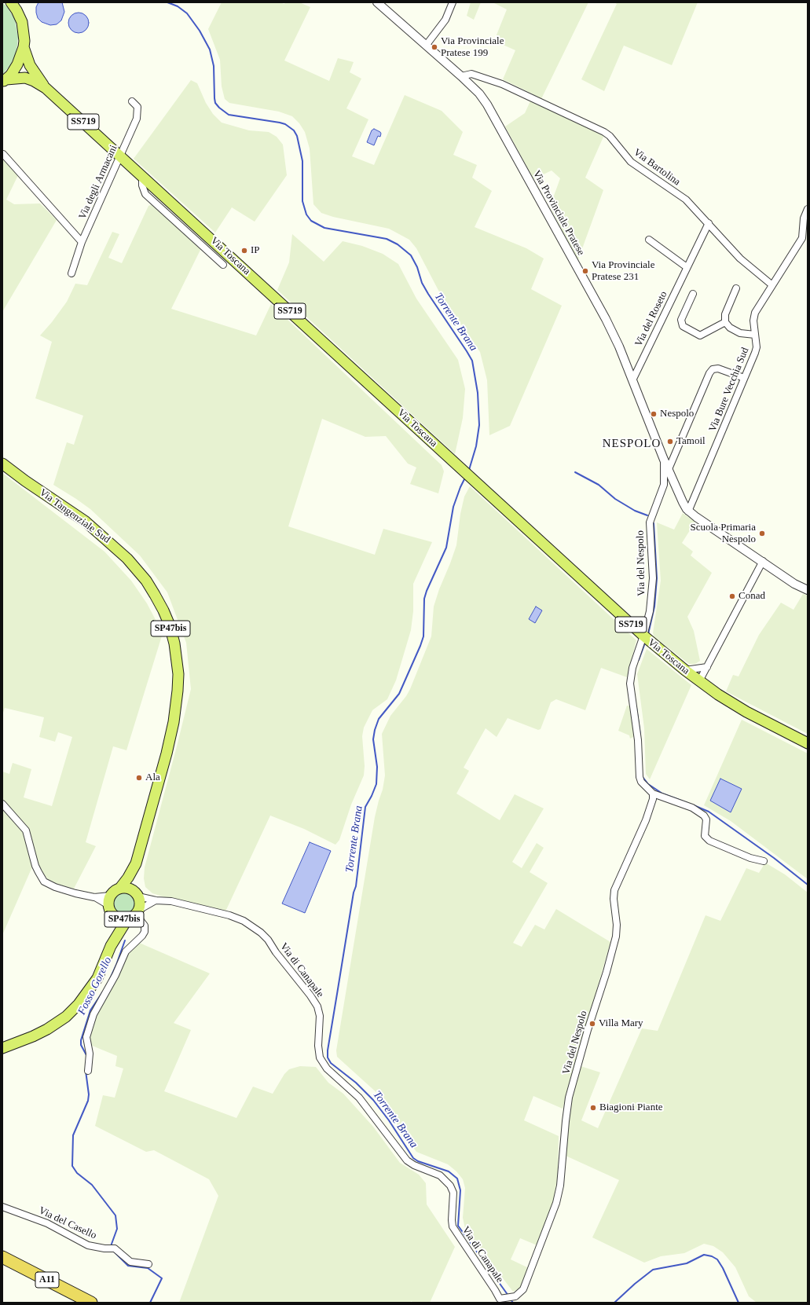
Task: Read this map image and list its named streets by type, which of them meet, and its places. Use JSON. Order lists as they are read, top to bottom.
{
  "streets": {
    "highway": ["A11"],
    "main road": [
      "SS719",
      "Via Toscana",
      "Via Tangenziale Sud",
      "SP47bis"
    ],
    "street": [
      "Via Bartolina",
      "Via degli Armacani",
      "Via Provinciale Pratese",
      "Via del Roseto",
      "Via Bure Vecchia Sud",
      "Via del Nespolo",
      "Via di Canapale",
      "Via del Casello"
    ]
  },
  "crossings": [
    ["SS719", "Via Toscana"],
    ["Via Bartolina", "Via Provinciale Pratese"],
    ["Via Bartolina", "Via del Roseto"],
    ["Via Bartolina", "Via Bure Vecchia Sud"],
    ["Via degli Armacani", "Via Toscana"],
    ["Via Provinciale Pratese", "Via del Roseto"],
    ["Via Provinciale Pratese", "Via Bure Vecchia Sud"],
    ["Via Provinciale Pratese", "Via del Nespolo"],
    ["Via Toscana", "Via del Nespolo"],
    ["Via Tangenziale Sud", "SP47bis"],
    ["Via Tangenziale Sud", "Via di Canapale"],
    ["Via del Nespolo", "Via di Canapale"],
    ["SP47bis", "Via di Canapale"]
  ],
  "districts": ["NESPOLO"],
  "water": ["Torrente Brana", "Fosso Gorello"],
  "places": [
    "Via Provinciale Pratese 199",
    "IP",
    "Via Provinciale Pratese 231",
    "Nespolo",
    "Tamoil",
    "Scuola Primaria Nespolo",
    "Conad",
    "Ala",
    "Villa Mary",
    "Biagioni Piante"
  ]
}
